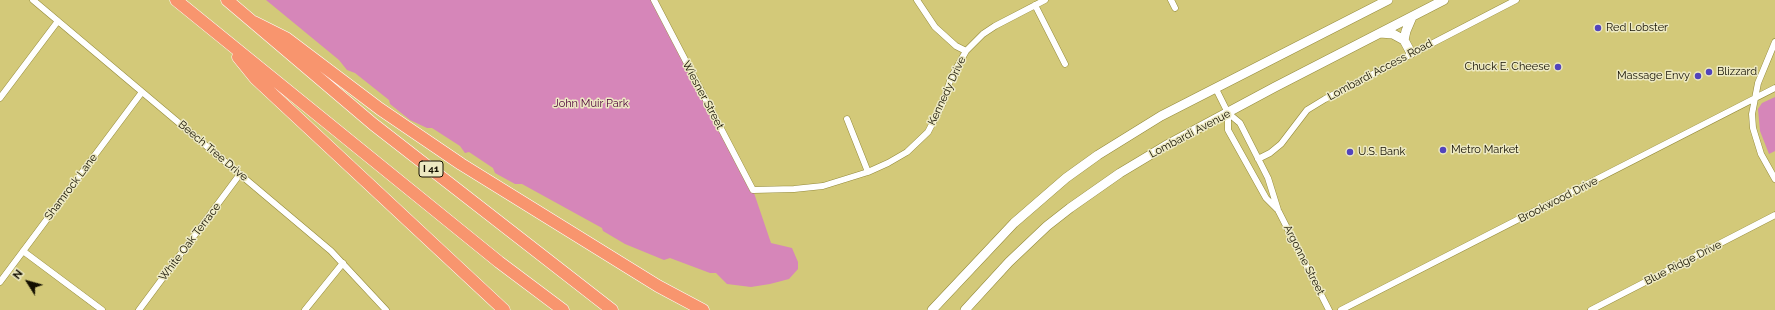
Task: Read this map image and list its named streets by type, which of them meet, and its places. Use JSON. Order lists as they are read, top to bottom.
{
  "streets": {
    "highway": ["I 41"],
    "main road": ["Lombardi Avenue"],
    "street": [
      "Lombardi Access Road",
      "Kennedy Drive",
      "Wiesner Street",
      "Beech Tree Drive",
      "Shamrock Lane",
      "Brookwood Drive",
      "White Oak Terrace",
      "Argonne Street",
      "Blue Ridge Drive"
    ]
  },
  "crossings": [
    ["Lombardi Access Road", "Argonne Street"],
    ["Kennedy Drive", "Wiesner Street"],
    ["Lombardi Avenue", "Argonne Street"],
    ["Beech Tree Drive", "Shamrock Lane"],
    ["Beech Tree Drive", "White Oak Terrace"]
  ],
  "parks": ["John Muir Park"],
  "places": [
    "Red Lobster",
    "Chuck E. Cheese",
    "Blizzard",
    "Massage Envy",
    "Metro Market",
    "U.S. Bank"
  ],
  "north": "top left"
}
